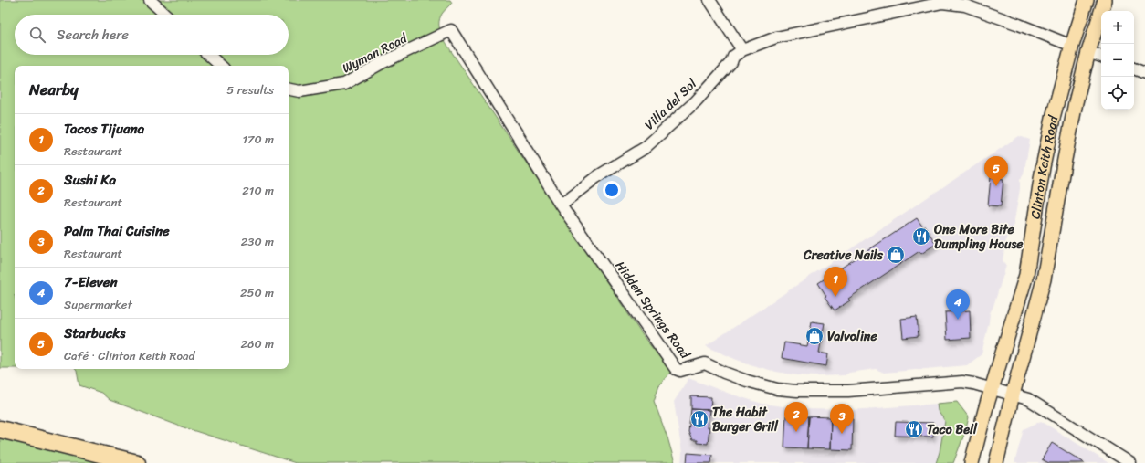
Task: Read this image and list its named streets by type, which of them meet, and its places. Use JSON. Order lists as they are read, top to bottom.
{
  "streets": {
    "main road": ["Clinton Keith Road"],
    "street": ["Wyman Road", "Villa del Sol", "Hidden Springs Road"]
  },
  "crossings": [
    ["Wyman Road", "Hidden Springs Road"],
    ["Villa del Sol", "Hidden Springs Road"],
    ["Clinton Keith Road", "Hidden Springs Road"]
  ],
  "places": {
    "restaurant": ["One More Bite Dumpling House", "The Habit Burger Grill", "Taco Bell"],
    "shop": ["Creative Nails", "Valvoline"]
  },
  "page": {
    "map_buttons": ["+", "−"],
    "search": "Search here",
    "heading": ["Nearby", "5 results"],
    "list": [
      {
        "mark": "1",
        "name": "Tacos Tijuana",
        "note": "Restaurant",
        "value": "170 m"
      },
      {
        "mark": "2",
        "name": "Sushi Ka",
        "note": "Restaurant",
        "value": "210 m"
      },
      {
        "mark": "3",
        "name": "Palm Thai Cuisine",
        "note": "Restaurant",
        "value": "230 m"
      },
      {
        "mark": "4",
        "name": "7-Eleven",
        "note": "Supermarket",
        "value": "250 m"
      },
      {
        "mark": "5",
        "name": "Starbucks",
        "note": "Café · Clinton Keith Road",
        "value": "260 m"
      }
    ],
    "pins": [
      "5",
      "1",
      "4",
      "2",
      "3"
    ]
  }
}
